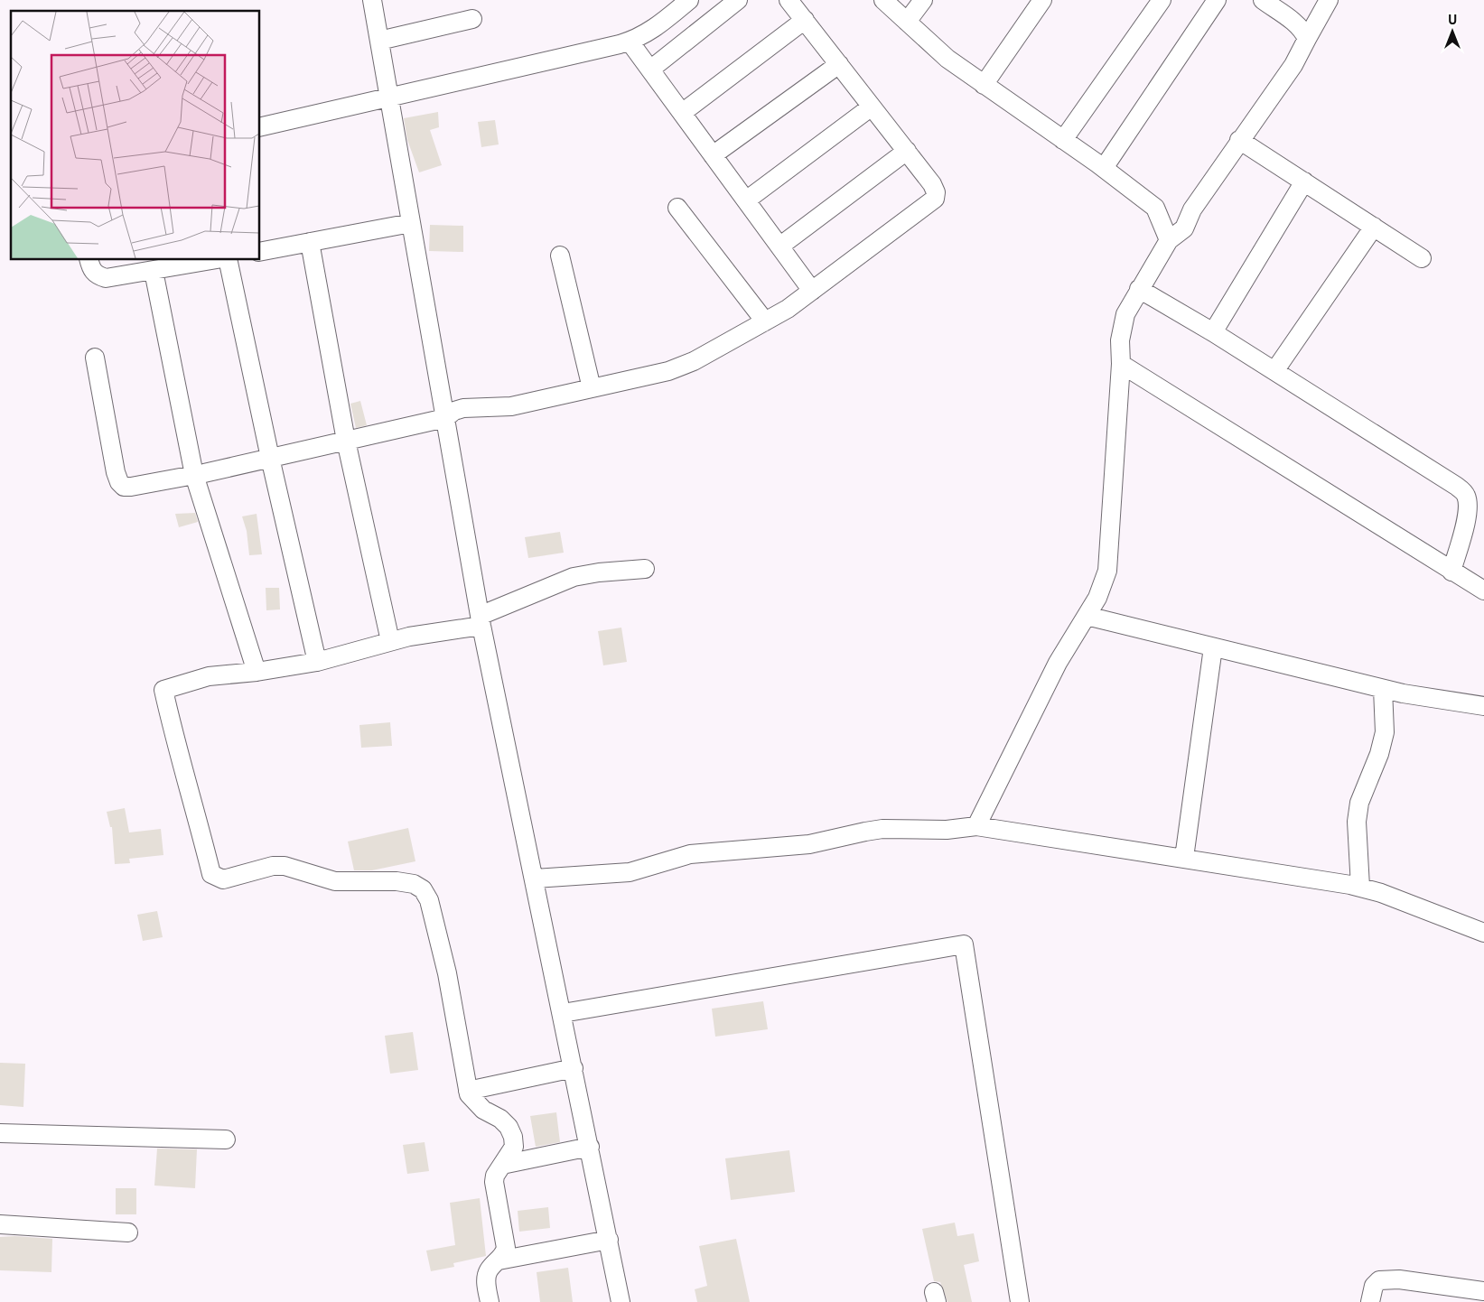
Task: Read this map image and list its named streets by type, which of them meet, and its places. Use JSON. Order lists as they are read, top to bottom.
{
  "north": "top"
}
